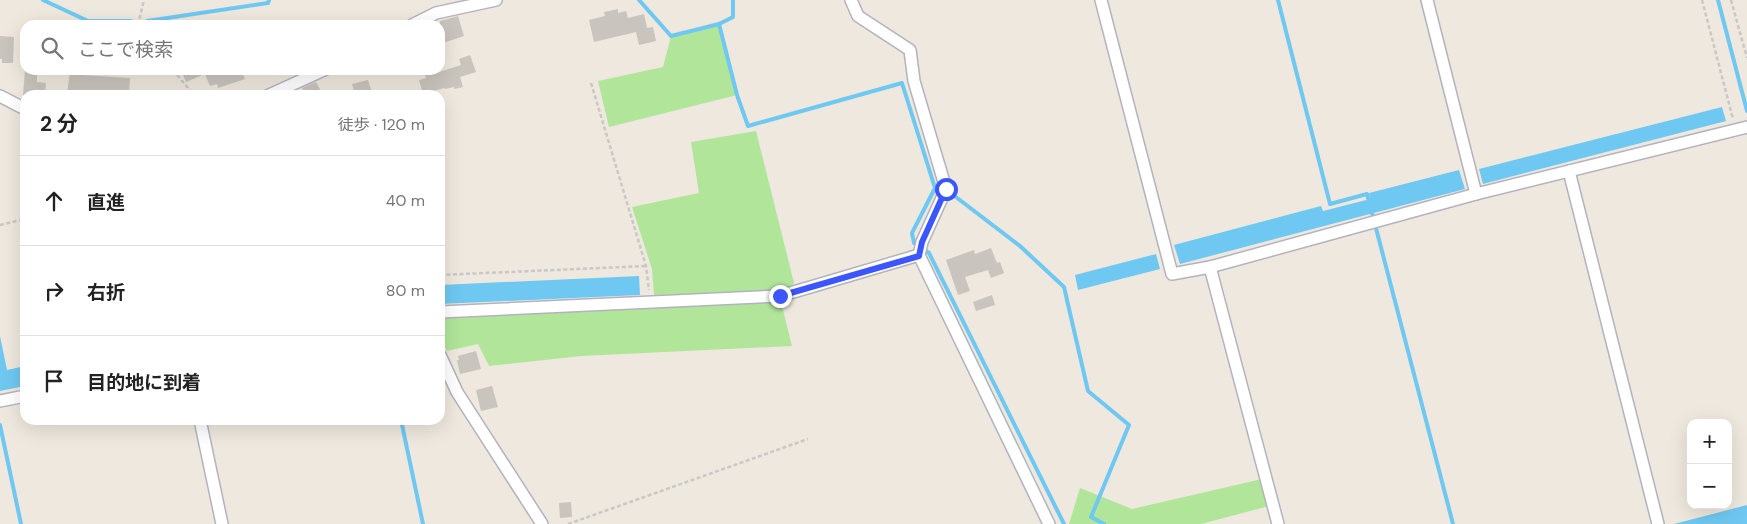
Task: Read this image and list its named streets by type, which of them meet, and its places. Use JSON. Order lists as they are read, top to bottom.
{
  "page": {
    "search": "ここで検索",
    "heading": ["2 分", "徒歩 · 120 m"],
    "list": [
      ["直進", "40 m"],
      ["右折", "80 m"],
      "目的地に到着"
    ],
    "map_buttons": ["+", "−"]
  }
}
